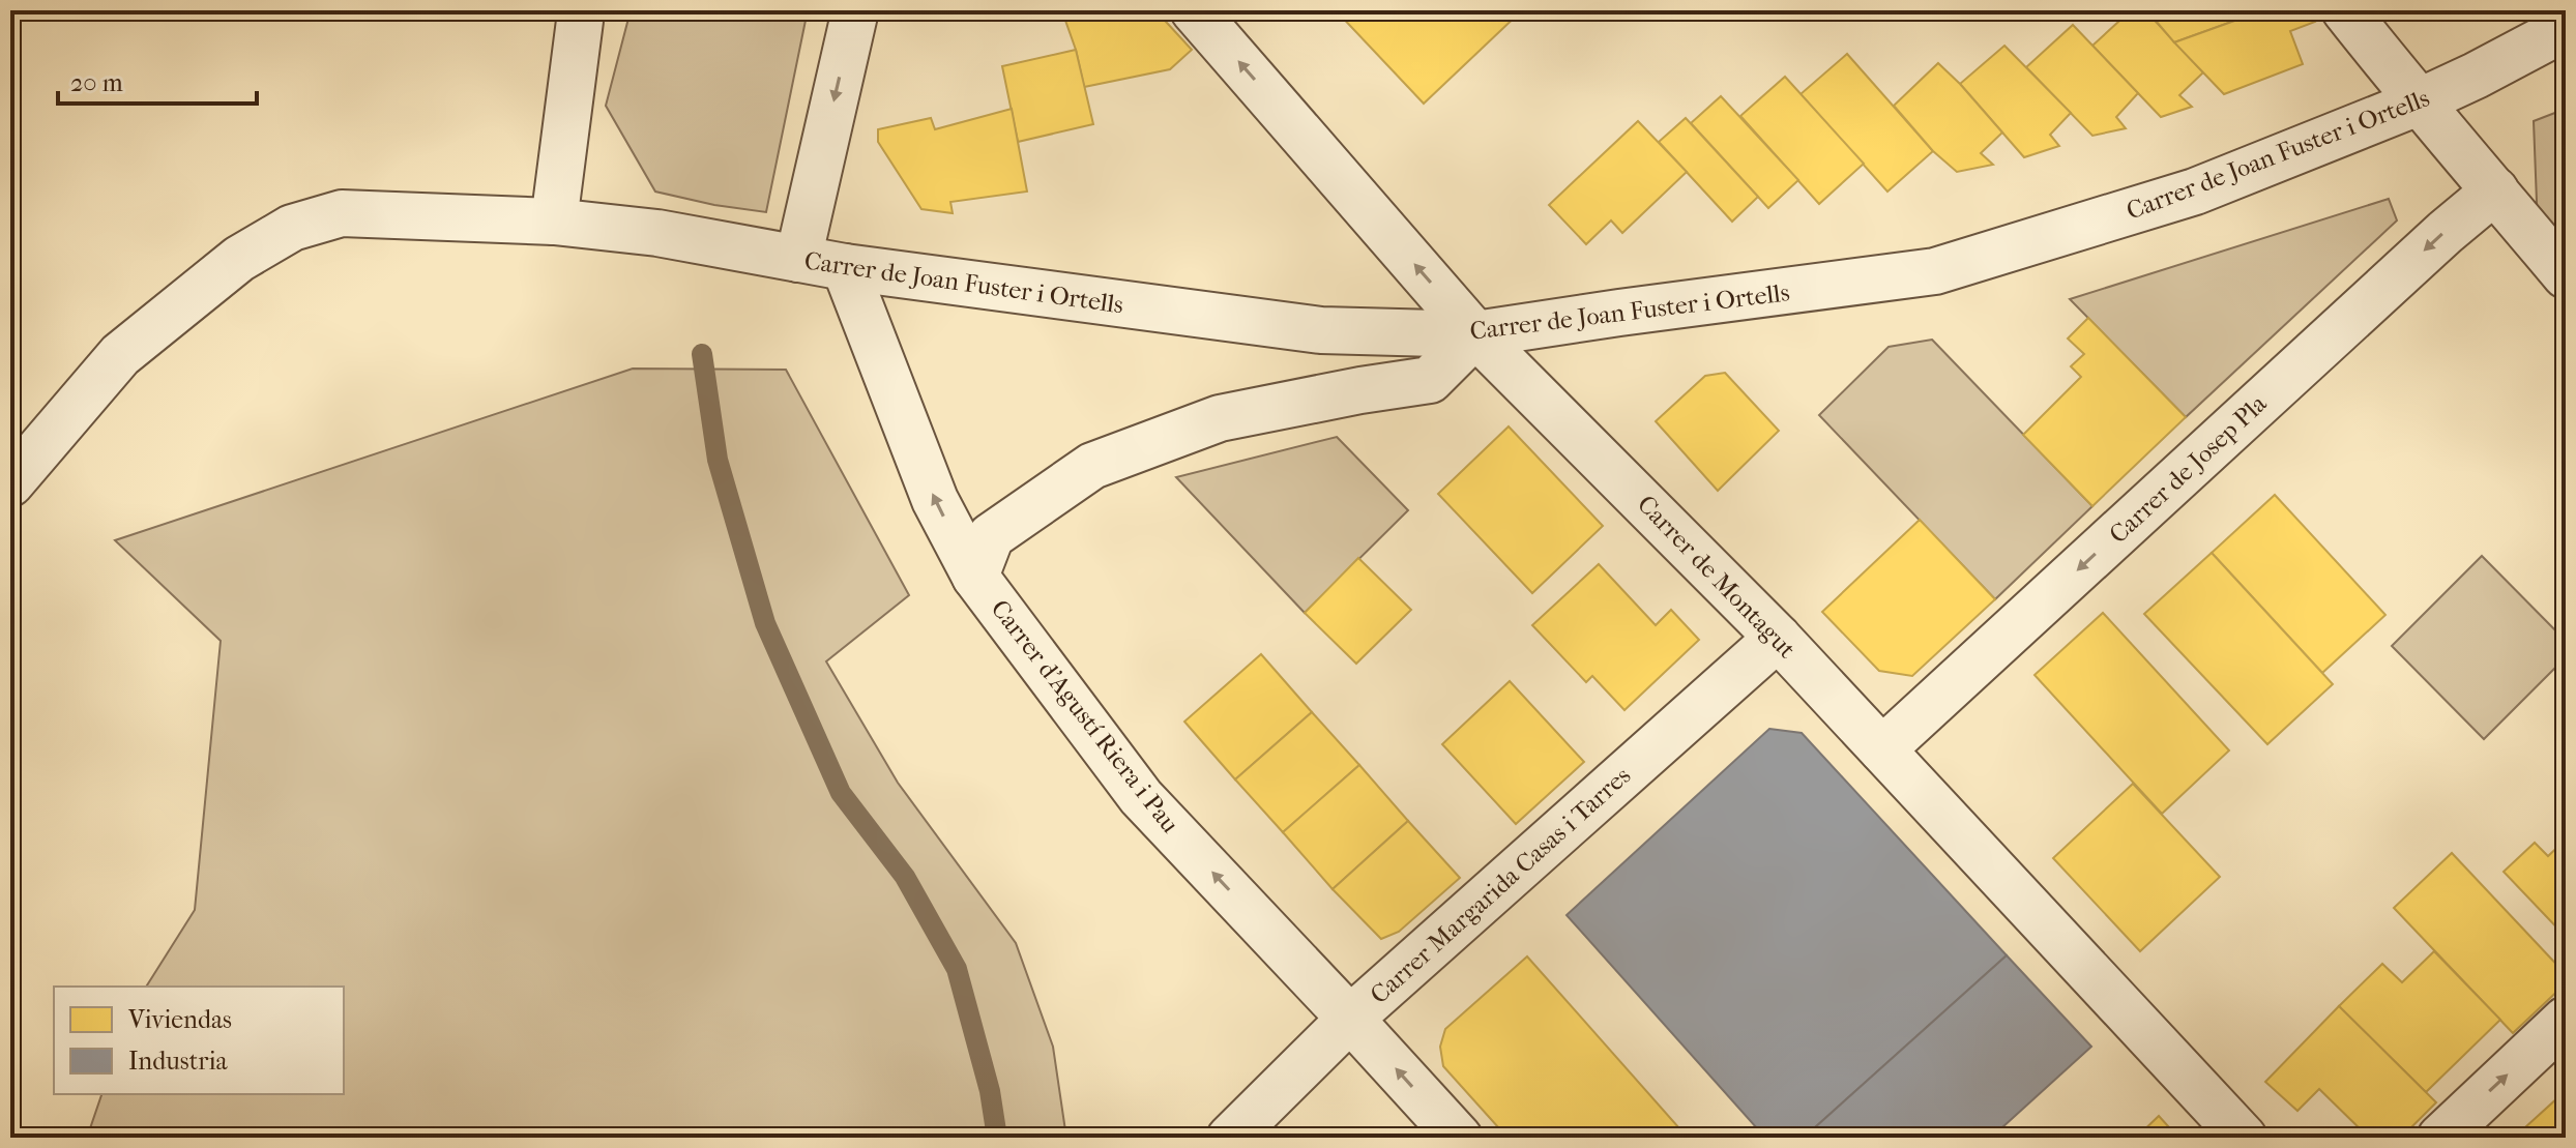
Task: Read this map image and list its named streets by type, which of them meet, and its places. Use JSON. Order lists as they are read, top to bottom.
{
  "streets": {
    "street": [
      "Carrer de Joan Fuster i Ortells",
      "Carrer de Josep Pla",
      "Carrer de Montagut",
      "Carrer d'Agustí Riera i Pau",
      "Carrer Margarida Casas i Tarres"
    ]
  },
  "crossings": [
    ["Carrer de Joan Fuster i Ortells", "Carrer de Montagut"],
    ["Carrer de Joan Fuster i Ortells", "Carrer d'Agustí Riera i Pau"],
    ["Carrer de Josep Pla", "Carrer de Montagut"],
    ["Carrer de Montagut", "Carrer Margarida Casas i Tarres"],
    ["Carrer d'Agustí Riera i Pau", "Carrer Margarida Casas i Tarres"]
  ],
  "one_way": ["Carrer de Josep Pla", "Carrer d'Agustí Riera i Pau"],
  "legend": ["Viviendas", "Industria"],
  "scale_bar": "20 m"
}
